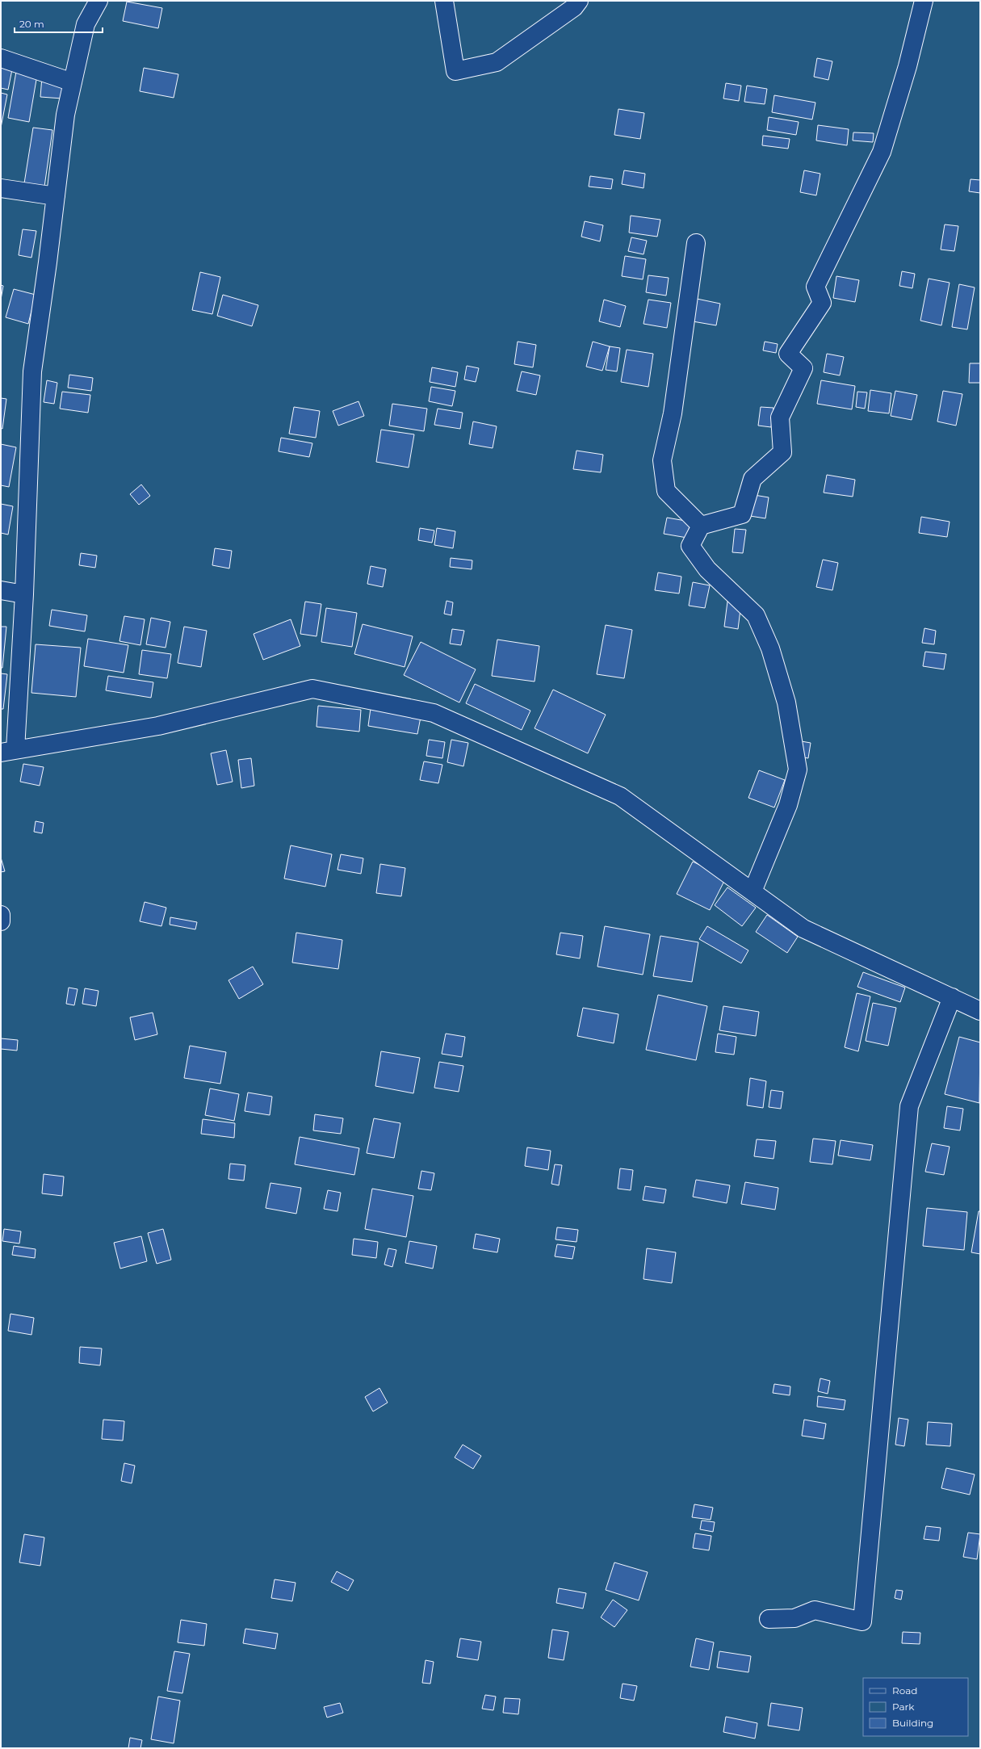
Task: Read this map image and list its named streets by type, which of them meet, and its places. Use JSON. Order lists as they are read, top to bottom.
{
  "legend": ["Road", "Park", "Building"],
  "scale_bar": "20 m"
}
